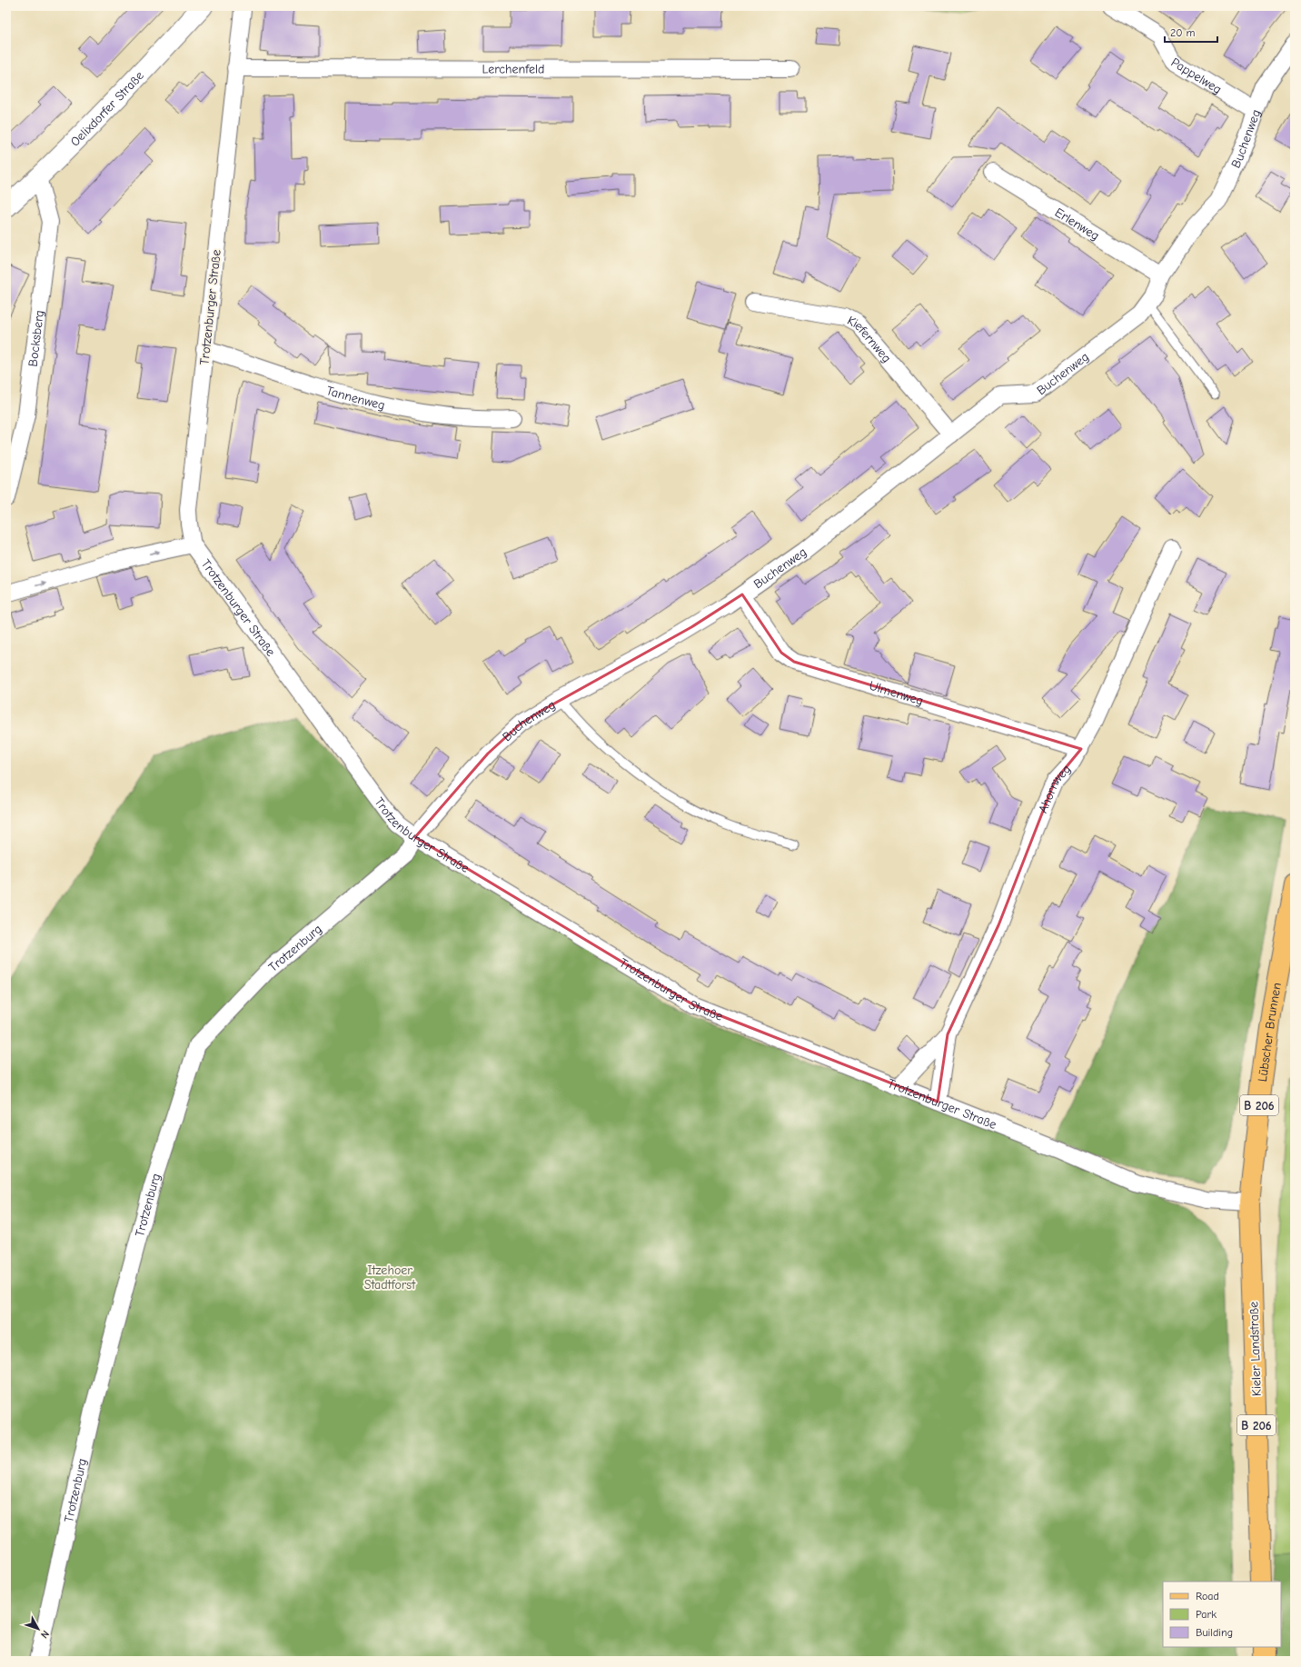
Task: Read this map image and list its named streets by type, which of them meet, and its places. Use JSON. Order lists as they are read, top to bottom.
{
  "streets": {
    "main road": ["Lübscher Brunnen", "B 206", "Kieler Landstraße"],
    "street": [
      "Lerchenfeld",
      "Pappelweg",
      "Oelixdorfer Straße",
      "Buchenweg",
      "Erlenweg",
      "Trotzenburger Straße",
      "Bocksberg",
      "Kiefernweg",
      "Tannenweg",
      "Ulmenweg",
      "Ahornweg",
      "Trotzenburg"
    ]
  },
  "crossings": [
    ["Lerchenfeld", "Trotzenburger Straße"],
    ["Pappelweg", "Buchenweg"],
    ["Oelixdorfer Straße", "Bocksberg"],
    ["Buchenweg", "Erlenweg"],
    ["Buchenweg", "Trotzenburger Straße"],
    ["Buchenweg", "Kiefernweg"],
    ["Buchenweg", "Ulmenweg"],
    ["Buchenweg", "Trotzenburg"],
    ["Trotzenburger Straße", "Tannenweg"],
    ["Trotzenburger Straße", "Ahornweg"],
    ["Trotzenburger Straße", "Trotzenburg"],
    ["Trotzenburger Straße", "Lübscher Brunnen"],
    ["Trotzenburger Straße", "Kieler Landstraße"],
    ["Ulmenweg", "Ahornweg"],
    ["Lübscher Brunnen", "Kieler Landstraße"]
  ],
  "parks": ["Itzehoer Stadtforst"],
  "legend": ["Road", "Park", "Building"],
  "scale_bar": "20 m",
  "north": "bottom right"
}
